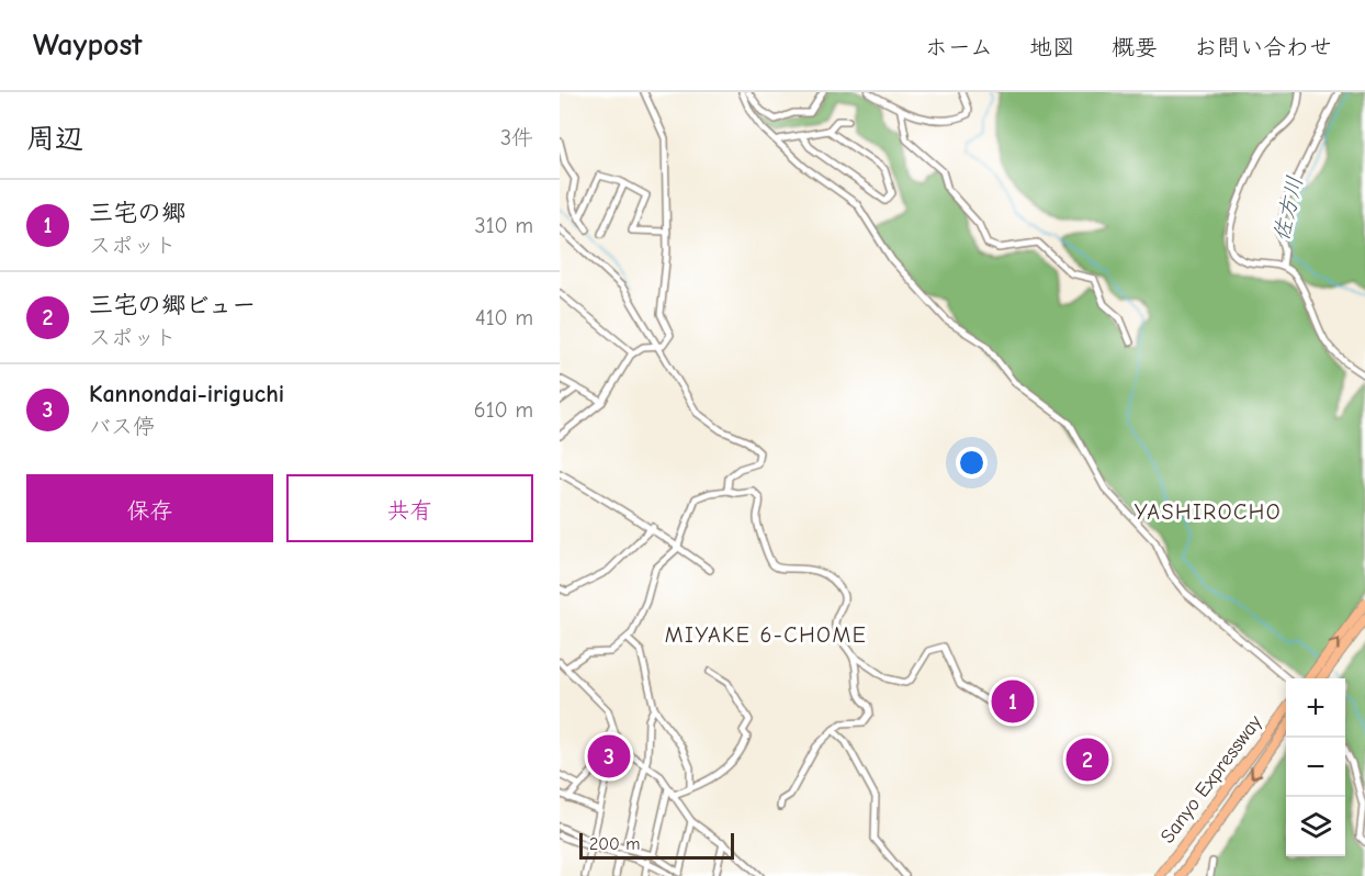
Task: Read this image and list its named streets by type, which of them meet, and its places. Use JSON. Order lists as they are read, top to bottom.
{
  "streets": {
    "highway": ["Sanyo Expressway"]
  },
  "districts": ["YASHIROCHO", "MIYAKE 6-CHOME"],
  "water": ["佐方川"],
  "scale_bar": "200 m",
  "page": {
    "header": "Waypost",
    "nav": [
      "ホーム",
      "地図",
      "概要",
      "お問い合わせ"
    ],
    "heading": ["周辺", "3件"],
    "list": [
      {
        "mark": "1",
        "name": "三宅の郷",
        "note": "スポット",
        "value": "310 m"
      },
      {
        "mark": "2",
        "name": "三宅の郷ビュー",
        "note": "スポット",
        "value": "410 m"
      },
      {
        "mark": "3",
        "name": "Kannondai-iriguchi",
        "note": "バス停",
        "value": "610 m"
      }
    ],
    "buttons": ["保存", "共有"],
    "pins": ["1", "3", "2"],
    "map_buttons": ["+", "−"],
    "scale": "200 m"
  }
}
